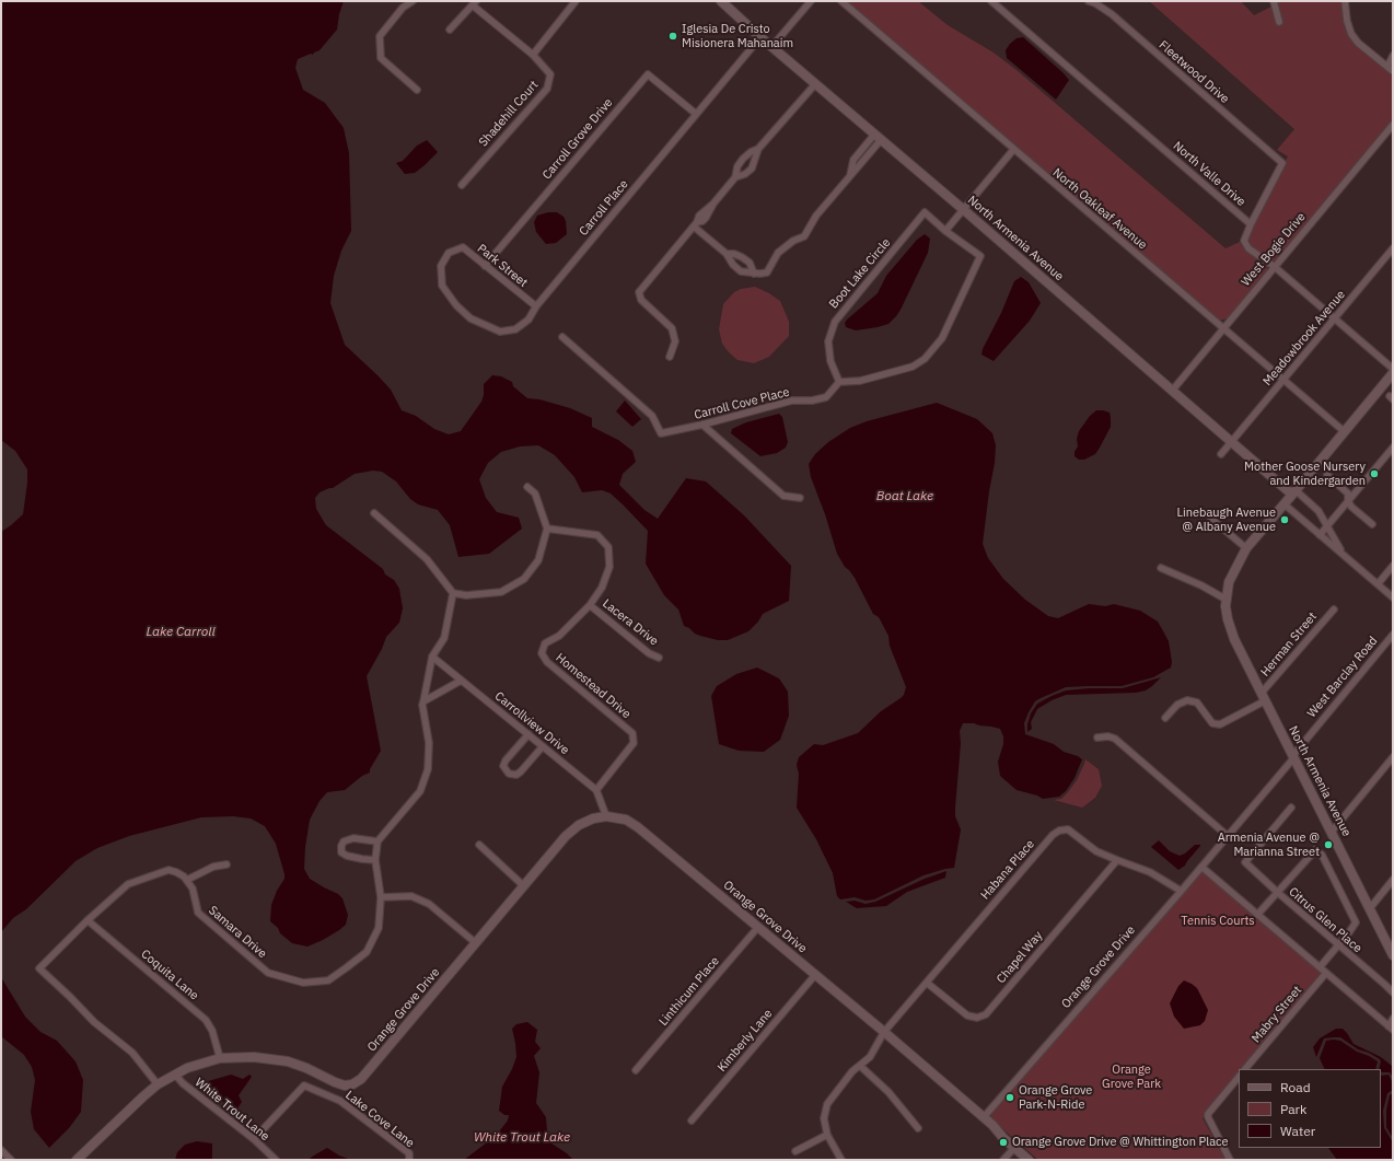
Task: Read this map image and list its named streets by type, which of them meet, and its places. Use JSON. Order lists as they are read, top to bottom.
{
  "streets": {
    "street": [
      "Fleetwood Drive",
      "Shadehill Court",
      "Carroll Grove Drive",
      "North Valle Drive",
      "Carroll Place",
      "North Oakleaf Avenue",
      "North Armenia Avenue",
      "West Bogie Drive",
      "Park Street",
      "Boot Lake Circle",
      "Meadowbrook Avenue",
      "Carroll Cove Place",
      "Lacera Drive",
      "Herman Street",
      "West Barclay Road",
      "Homestead Drive",
      "Carrollview Drive",
      "Habana Place",
      "Orange Grove Drive",
      "Citrus Glen Place",
      "Samara Drive",
      "Chapel Way",
      "Coquita Lane",
      "Linthicum Place",
      "Mabry Street",
      "Kimberly Lane",
      "White Trout Lane",
      "Lake Cove Lane"
    ]
  },
  "crossings": [
    ["Fleetwood Drive", "North Valle Drive"],
    ["Carroll Grove Drive", "Carroll Place"],
    ["Carroll Grove Drive", "Park Street"],
    ["Carroll Place", "North Armenia Avenue"],
    ["Carroll Place", "Park Street"],
    ["North Oakleaf Avenue", "West Bogie Drive"],
    ["North Oakleaf Avenue", "Meadowbrook Avenue"],
    ["North Armenia Avenue", "West Bogie Drive"],
    ["North Armenia Avenue", "Meadowbrook Avenue"],
    ["North Armenia Avenue", "Herman Street"],
    ["North Armenia Avenue", "West Barclay Road"],
    ["Boot Lake Circle", "Carroll Cove Place"],
    ["Lacera Drive", "Homestead Drive"],
    ["West Barclay Road", "Orange Grove Drive"],
    ["Homestead Drive", "Carrollview Drive"],
    ["Carrollview Drive", "Samara Drive"],
    ["Habana Place", "Orange Grove Drive"],
    ["Habana Place", "Chapel Way"],
    ["Orange Grove Drive", "Coquita Lane"],
    ["Orange Grove Drive", "Linthicum Place"],
    ["Orange Grove Drive", "Kimberly Lane"],
    ["Orange Grove Drive", "White Trout Lane"],
    ["White Trout Lane", "Lake Cove Lane"]
  ],
  "water": ["Boat Lake", "Lake Carroll", "White Trout Lake"],
  "parks": ["Tennis Courts", "Orange Grove Park"],
  "places": [
    "Iglesia De Cristo Misionera Mahanaim",
    "Mother Goose Nursery and Kindergarden",
    "Linebaugh Avenue @ Albany Avenue",
    "Armenia Avenue @ Marianna Street",
    "Orange Grove Park-N-Ride",
    "Orange Grove Drive @ Whittington Place"
  ],
  "legend": ["Road", "Park", "Water"]
}
